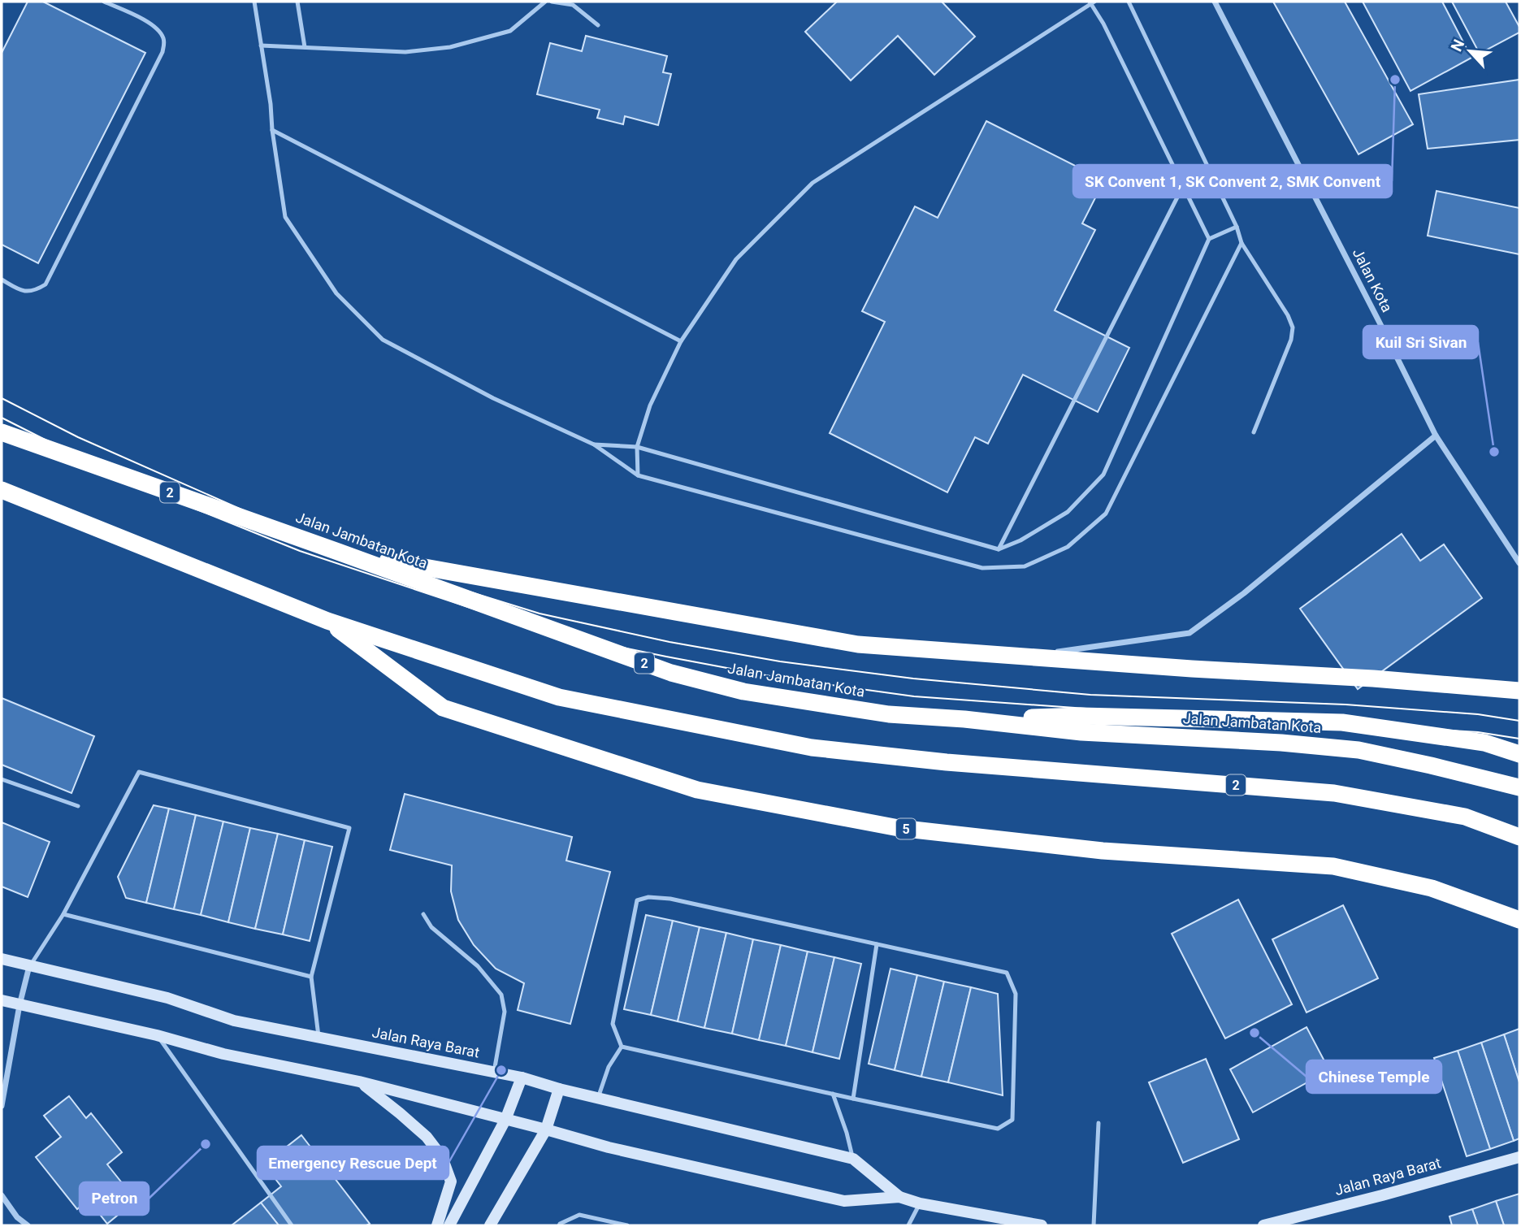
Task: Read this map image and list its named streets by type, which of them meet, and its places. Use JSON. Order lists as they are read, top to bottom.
{
  "streets": {
    "highway": ["2", "Jalan Jambatan Kota", "5"],
    "main road": ["Jalan Raya Barat"],
    "street": ["Jalan Kota"]
  },
  "crossings": [
    ["2", "5"]
  ],
  "places": [
    "SK Convent 1, SK Convent 2, SMK Convent",
    "Kuil Sri Sivan",
    "Chinese Temple",
    "Emergency Rescue Dept",
    "Petron"
  ],
  "north": "top left"
}
